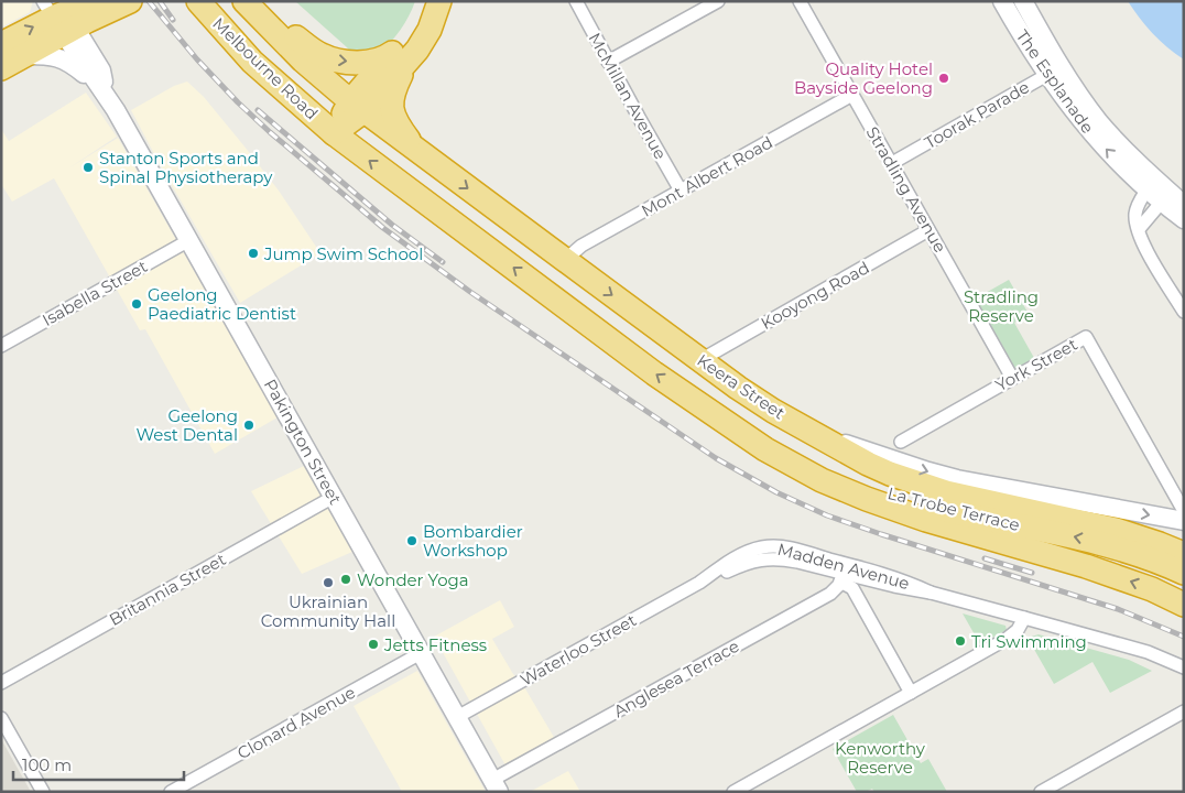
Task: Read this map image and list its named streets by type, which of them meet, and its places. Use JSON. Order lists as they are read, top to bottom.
{
  "streets": {
    "highway": ["Melbourne Road", "Keera Street", "La Trobe Terrace"],
    "street": [
      "The Esplanade",
      "McMillan Avenue",
      "Toorak Parade",
      "Mont Albert Road",
      "Stradling Avenue",
      "Isabella Street",
      "Kooyong Road",
      "York Street",
      "Pakington Street",
      "Madden Avenue",
      "Britannia Street",
      "Waterloo Street",
      "Anglesea Terrace",
      "Clonard Avenue"
    ]
  },
  "crossings": [
    ["Melbourne Road", "Keera Street"],
    ["The Esplanade", "Toorak Parade"],
    ["McMillan Avenue", "Mont Albert Road"],
    ["Toorak Parade", "Stradling Avenue"],
    ["Mont Albert Road", "Stradling Avenue"],
    ["Mont Albert Road", "Keera Street"],
    ["Stradling Avenue", "Kooyong Road"],
    ["Stradling Avenue", "York Street"],
    ["Isabella Street", "Pakington Street"],
    ["Kooyong Road", "Keera Street"],
    ["Keera Street", "La Trobe Terrace"],
    ["Pakington Street", "Britannia Street"],
    ["Pakington Street", "Waterloo Street"],
    ["Pakington Street", "Anglesea Terrace"],
    ["Pakington Street", "Clonard Avenue"],
    ["Madden Avenue", "Waterloo Street"],
    ["Madden Avenue", "Anglesea Terrace"]
  ],
  "parks": ["Stradling Reserve", "Kenworthy Reserve"],
  "places": [
    "Quality Hotel Bayside Geelong",
    "Stanton Sports and Spinal Physiotherapy",
    "Jump Swim School",
    "Geelong Paediatric Dentist",
    "Geelong West Dental",
    "Bombardier Workshop",
    "Wonder Yoga",
    "Ukrainian Community Hall",
    "Tri Swimming",
    "Jetts Fitness"
  ],
  "scale_bar": "100 m"
}
